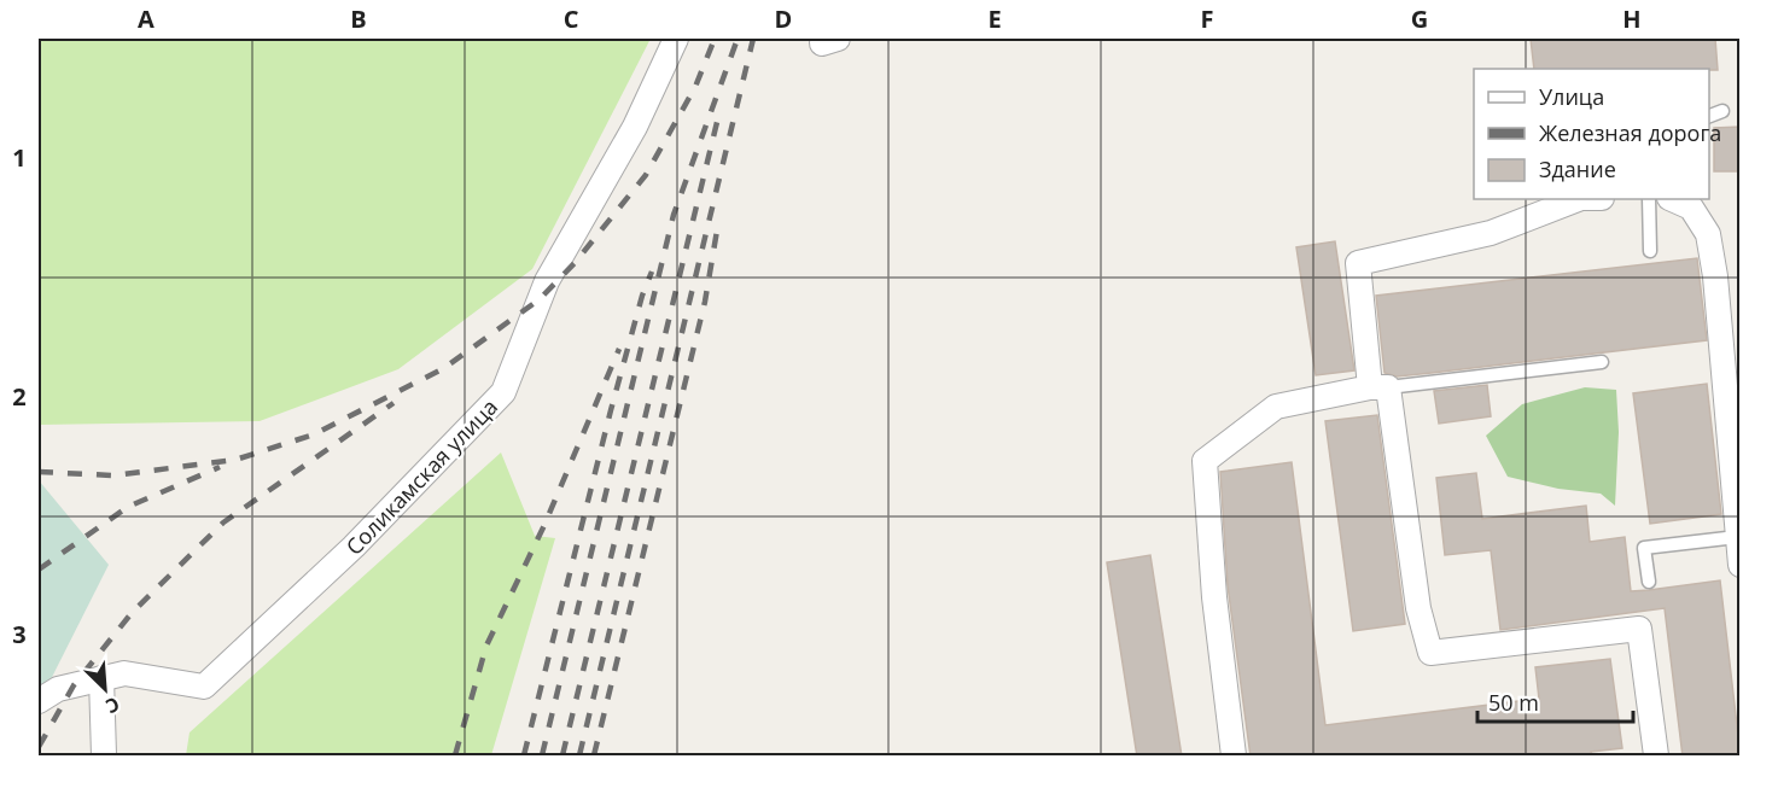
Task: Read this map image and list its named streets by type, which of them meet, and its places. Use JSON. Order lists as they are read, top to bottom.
{
  "streets": {
    "street": ["Соликамская улица"]
  },
  "legend": ["Улица", "Железная дорога", "Здание"],
  "scale_bar": "50 m",
  "north": "bottom right",
  "grid": {
    "columns": [
      "A",
      "B",
      "C",
      "D",
      "E",
      "F",
      "G",
      "H"
    ],
    "rows": ["1", "2", "3"]
  }
}
